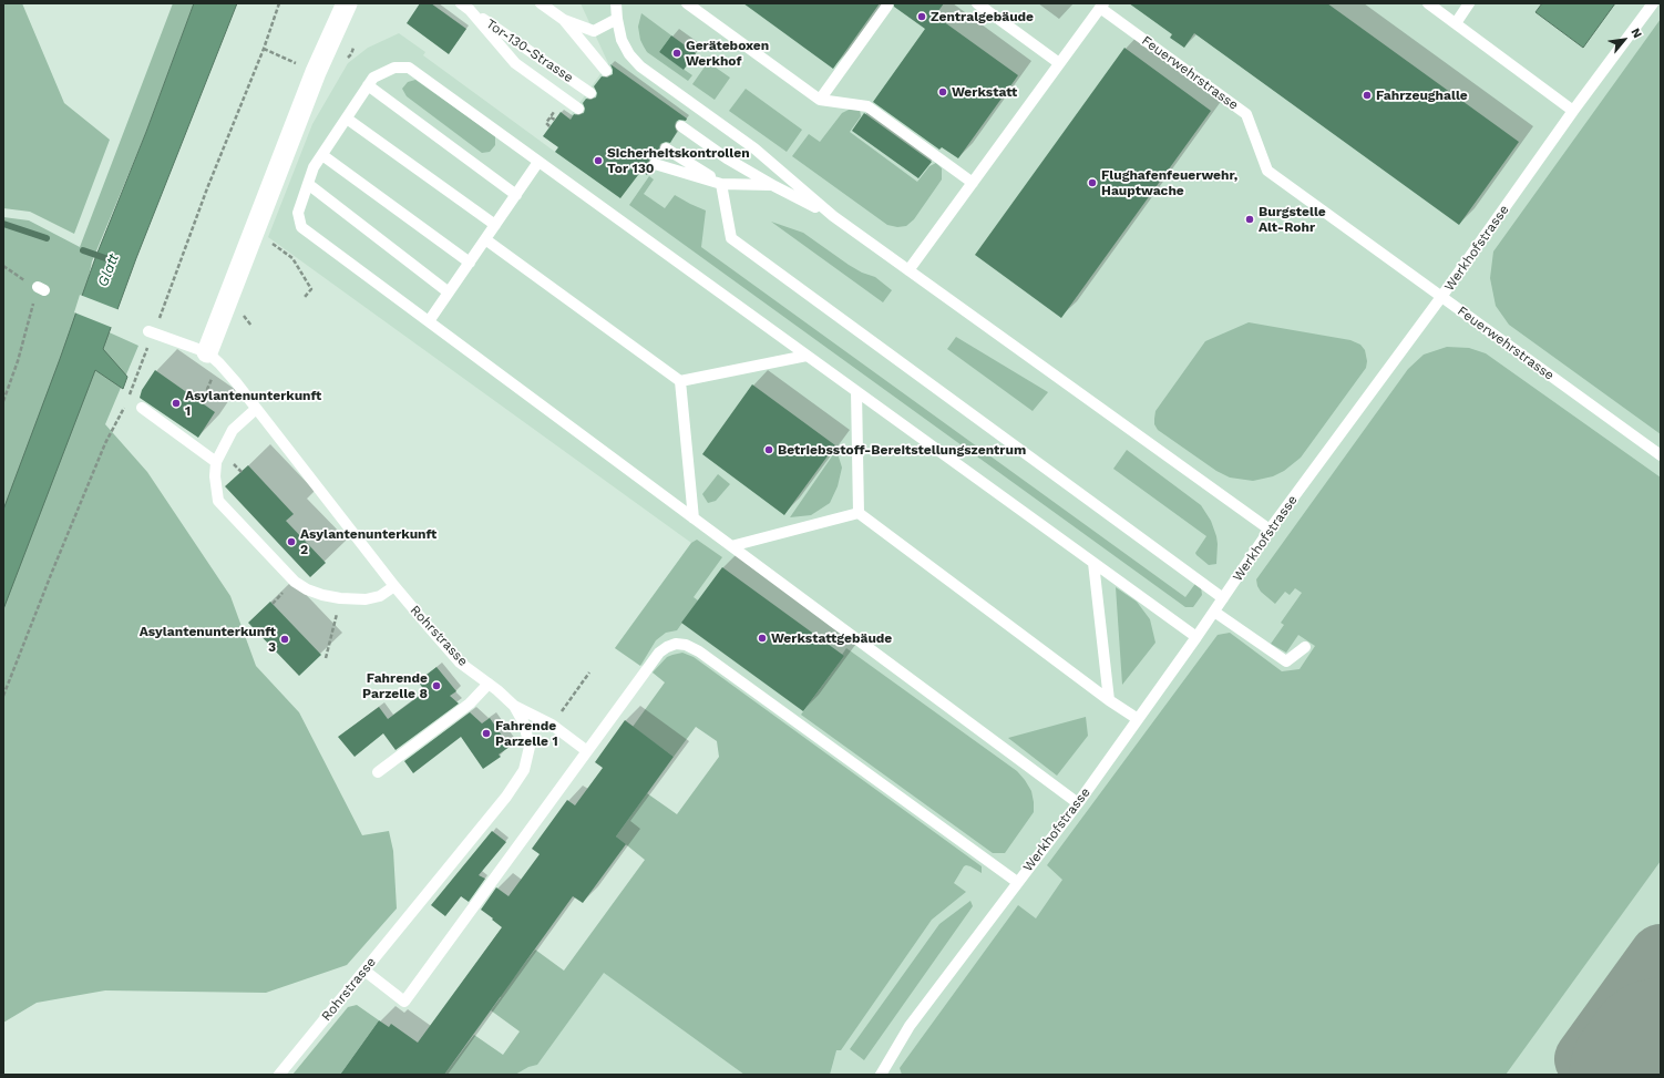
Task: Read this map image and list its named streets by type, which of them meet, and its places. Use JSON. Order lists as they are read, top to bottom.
{
  "streets": {
    "lane": [
      "Tor-130-Strasse",
      "Feuerwehrstrasse",
      "Werkhofstrasse",
      "Rohrstrasse"
    ]
  },
  "crossings": [
    ["Feuerwehrstrasse", "Werkhofstrasse"]
  ],
  "water": ["Glatt"],
  "places": [
    "Zentralgebäude",
    "Geräteboxen Werkhof",
    "Werkstatt",
    "Fahrzeughalle",
    "Sicherheitskontrollen Tor 130",
    "Flughafenfeuerwehr, Hauptwache",
    "Burgstelle Alt-Rohr",
    "Asylantenunterkunft 1",
    "Betriebsstoff-Bereitstellungszentrum",
    "Asylantenunterkunft 2",
    "Werkstattgebäude",
    "Asylantenunterkunft 3",
    "Fahrende Parzelle 8",
    "Fahrende Parzelle 1"
  ],
  "north": "top right"
}
